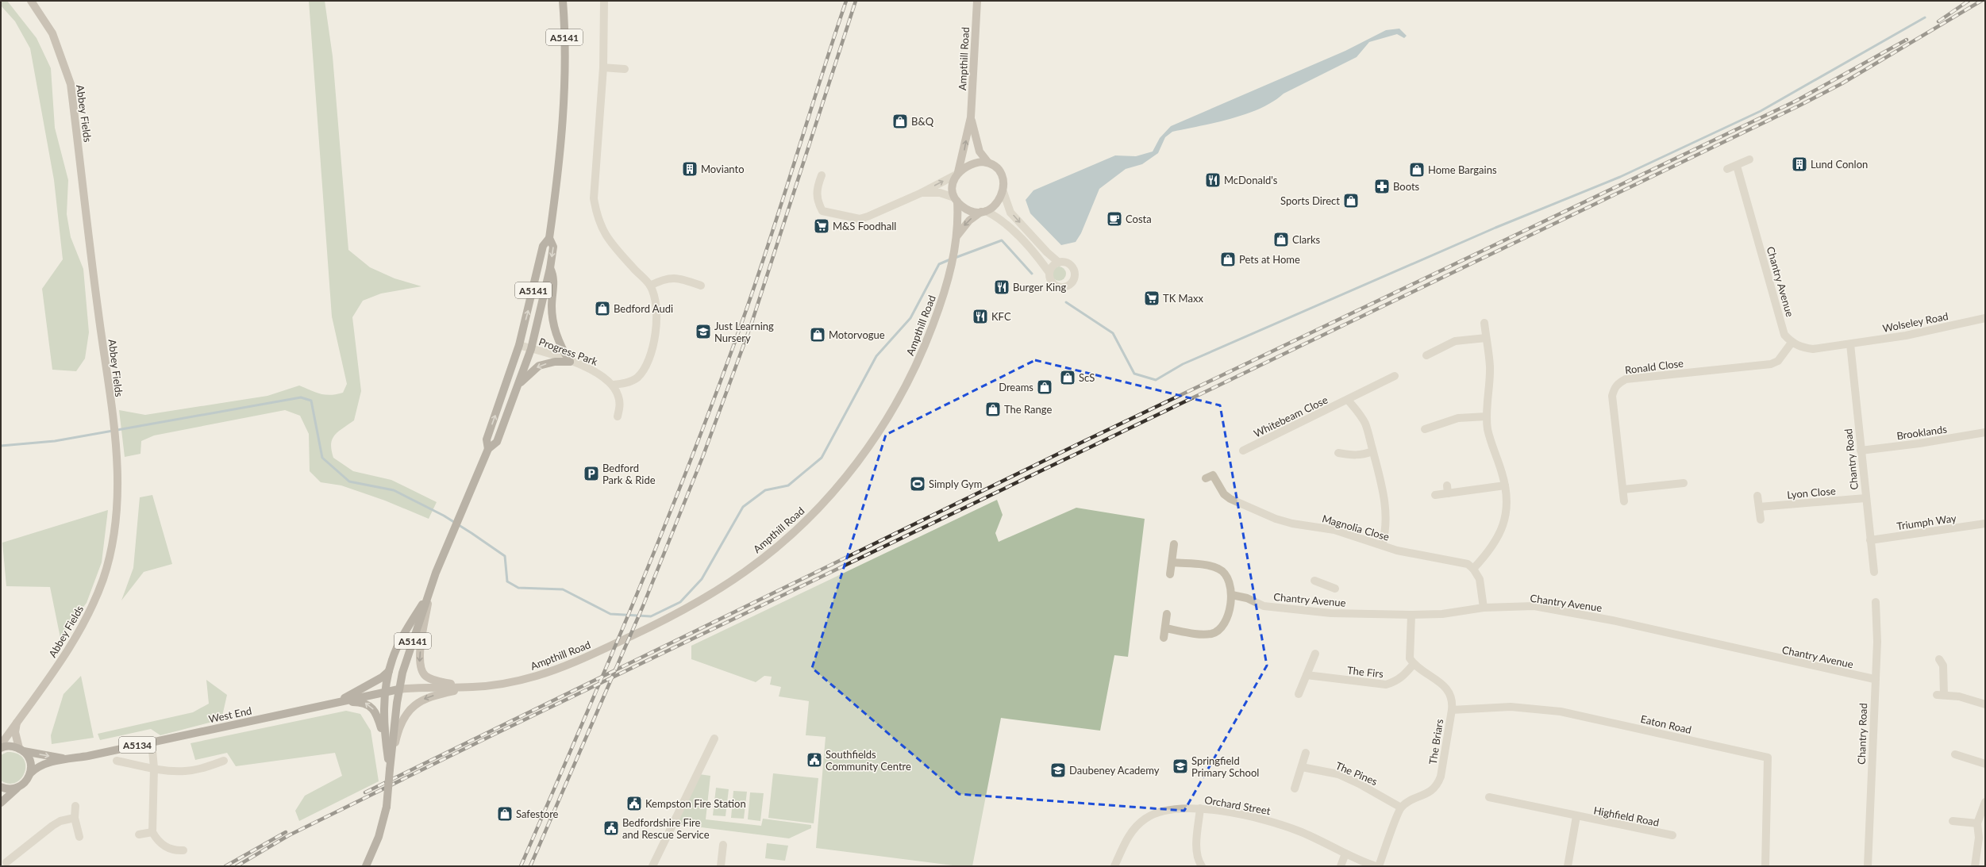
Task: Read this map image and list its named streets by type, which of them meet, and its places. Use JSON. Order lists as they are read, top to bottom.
{
  "streets": {
    "main road": [
      "A5141",
      "Ampthill Road",
      "Abbey Fields",
      "West End",
      "A5134"
    ],
    "street": [
      "Chantry Avenue",
      "Wolseley Road",
      "Progress Park",
      "Ronald Close",
      "Whitebeam Close",
      "Brooklands",
      "Chantry Road",
      "Lyon Close",
      "Triumph Way",
      "Magnolia Close",
      "The Firs",
      "Eaton Road",
      "The Briars",
      "The Pines",
      "Orchard Street",
      "Highfield Road"
    ]
  },
  "crossings": [
    ["A5141", "Ampthill Road"],
    ["A5141", "Progress Park"],
    ["A5141", "West End"],
    ["Ampthill Road", "West End"],
    ["Chantry Avenue", "Ronald Close"],
    ["Chantry Avenue", "Chantry Road"],
    ["Wolseley Road", "Chantry Road"],
    ["Brooklands", "Chantry Road"],
    ["Chantry Road", "Lyon Close"],
    ["Chantry Road", "Triumph Way"],
    ["The Firs", "The Briars"],
    ["West End", "A5134"],
    ["Eaton Road", "The Briars"],
    ["The Briars", "The Pines"]
  ],
  "places": {
    "shop": [
      "B&Q",
      "Home Bargains",
      "Sports Direct",
      "Clarks",
      "Pets at Home",
      "Bedford Audi",
      "Motorvogue",
      "ScS",
      "Dreams",
      "The Range",
      "Safestore"
    ],
    "building": ["Lund Conlon", "Movianto"],
    "restaurant": ["McDonald's", "Burger King", "KFC"],
    "pharmacy": ["Boots"],
    "cafe": ["Costa"],
    "supermarket": ["M&S Foodhall", "TK Maxx"],
    "school or university": ["Just Learning Nursery", "Springfield Primary School", "Daubeney Academy"],
    "parking": ["Bedford Park & Ride"],
    "sports": ["Simply Gym"],
    "public building": ["Southfields Community Centre", "Kempston Fire Station", "Bedfordshire Fire and Rescue Service"]
  }
}
